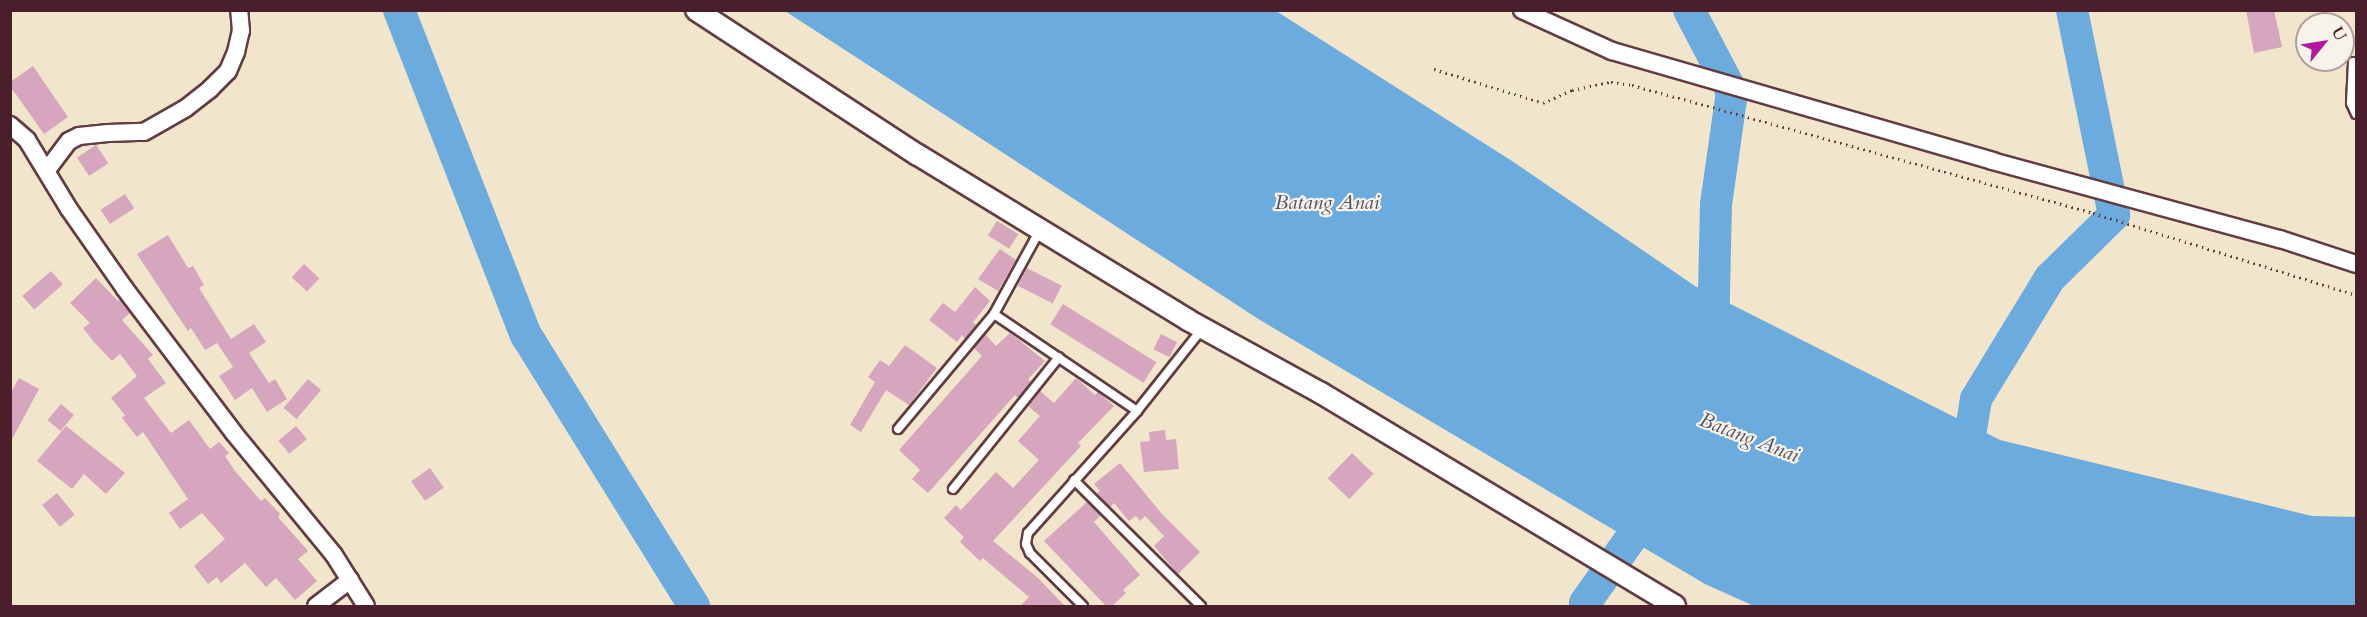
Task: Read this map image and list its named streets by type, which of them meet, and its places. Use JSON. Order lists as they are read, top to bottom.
{
  "water": ["Batang Anai"],
  "north": "top right"
}
